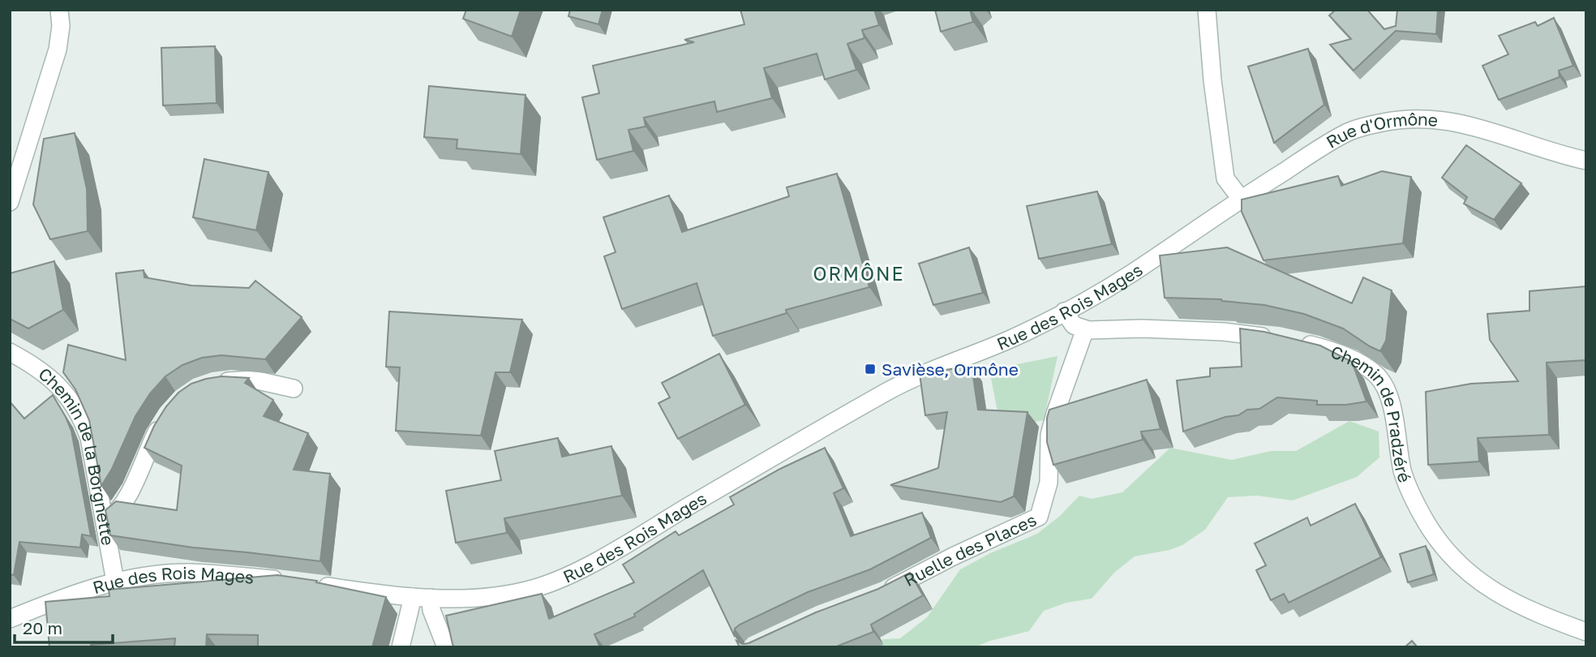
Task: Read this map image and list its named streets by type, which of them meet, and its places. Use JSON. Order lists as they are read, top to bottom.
{
  "streets": {
    "street": [
      "Rue d'Ormône",
      "Rue des Rois Mages",
      "Chemin de Pradzéré",
      "Chemin de la Borgnette",
      "Ruelle des Places"
    ]
  },
  "crossings": [
    ["Rue d'Ormône", "Rue des Rois Mages"],
    ["Rue des Rois Mages", "Chemin de la Borgnette"],
    ["Chemin de Pradzéré", "Ruelle des Places"]
  ],
  "districts": ["ORMÔNE"],
  "places": {
    "transit": ["Savièse, Ormône"]
  },
  "scale_bar": "20 m"
}
